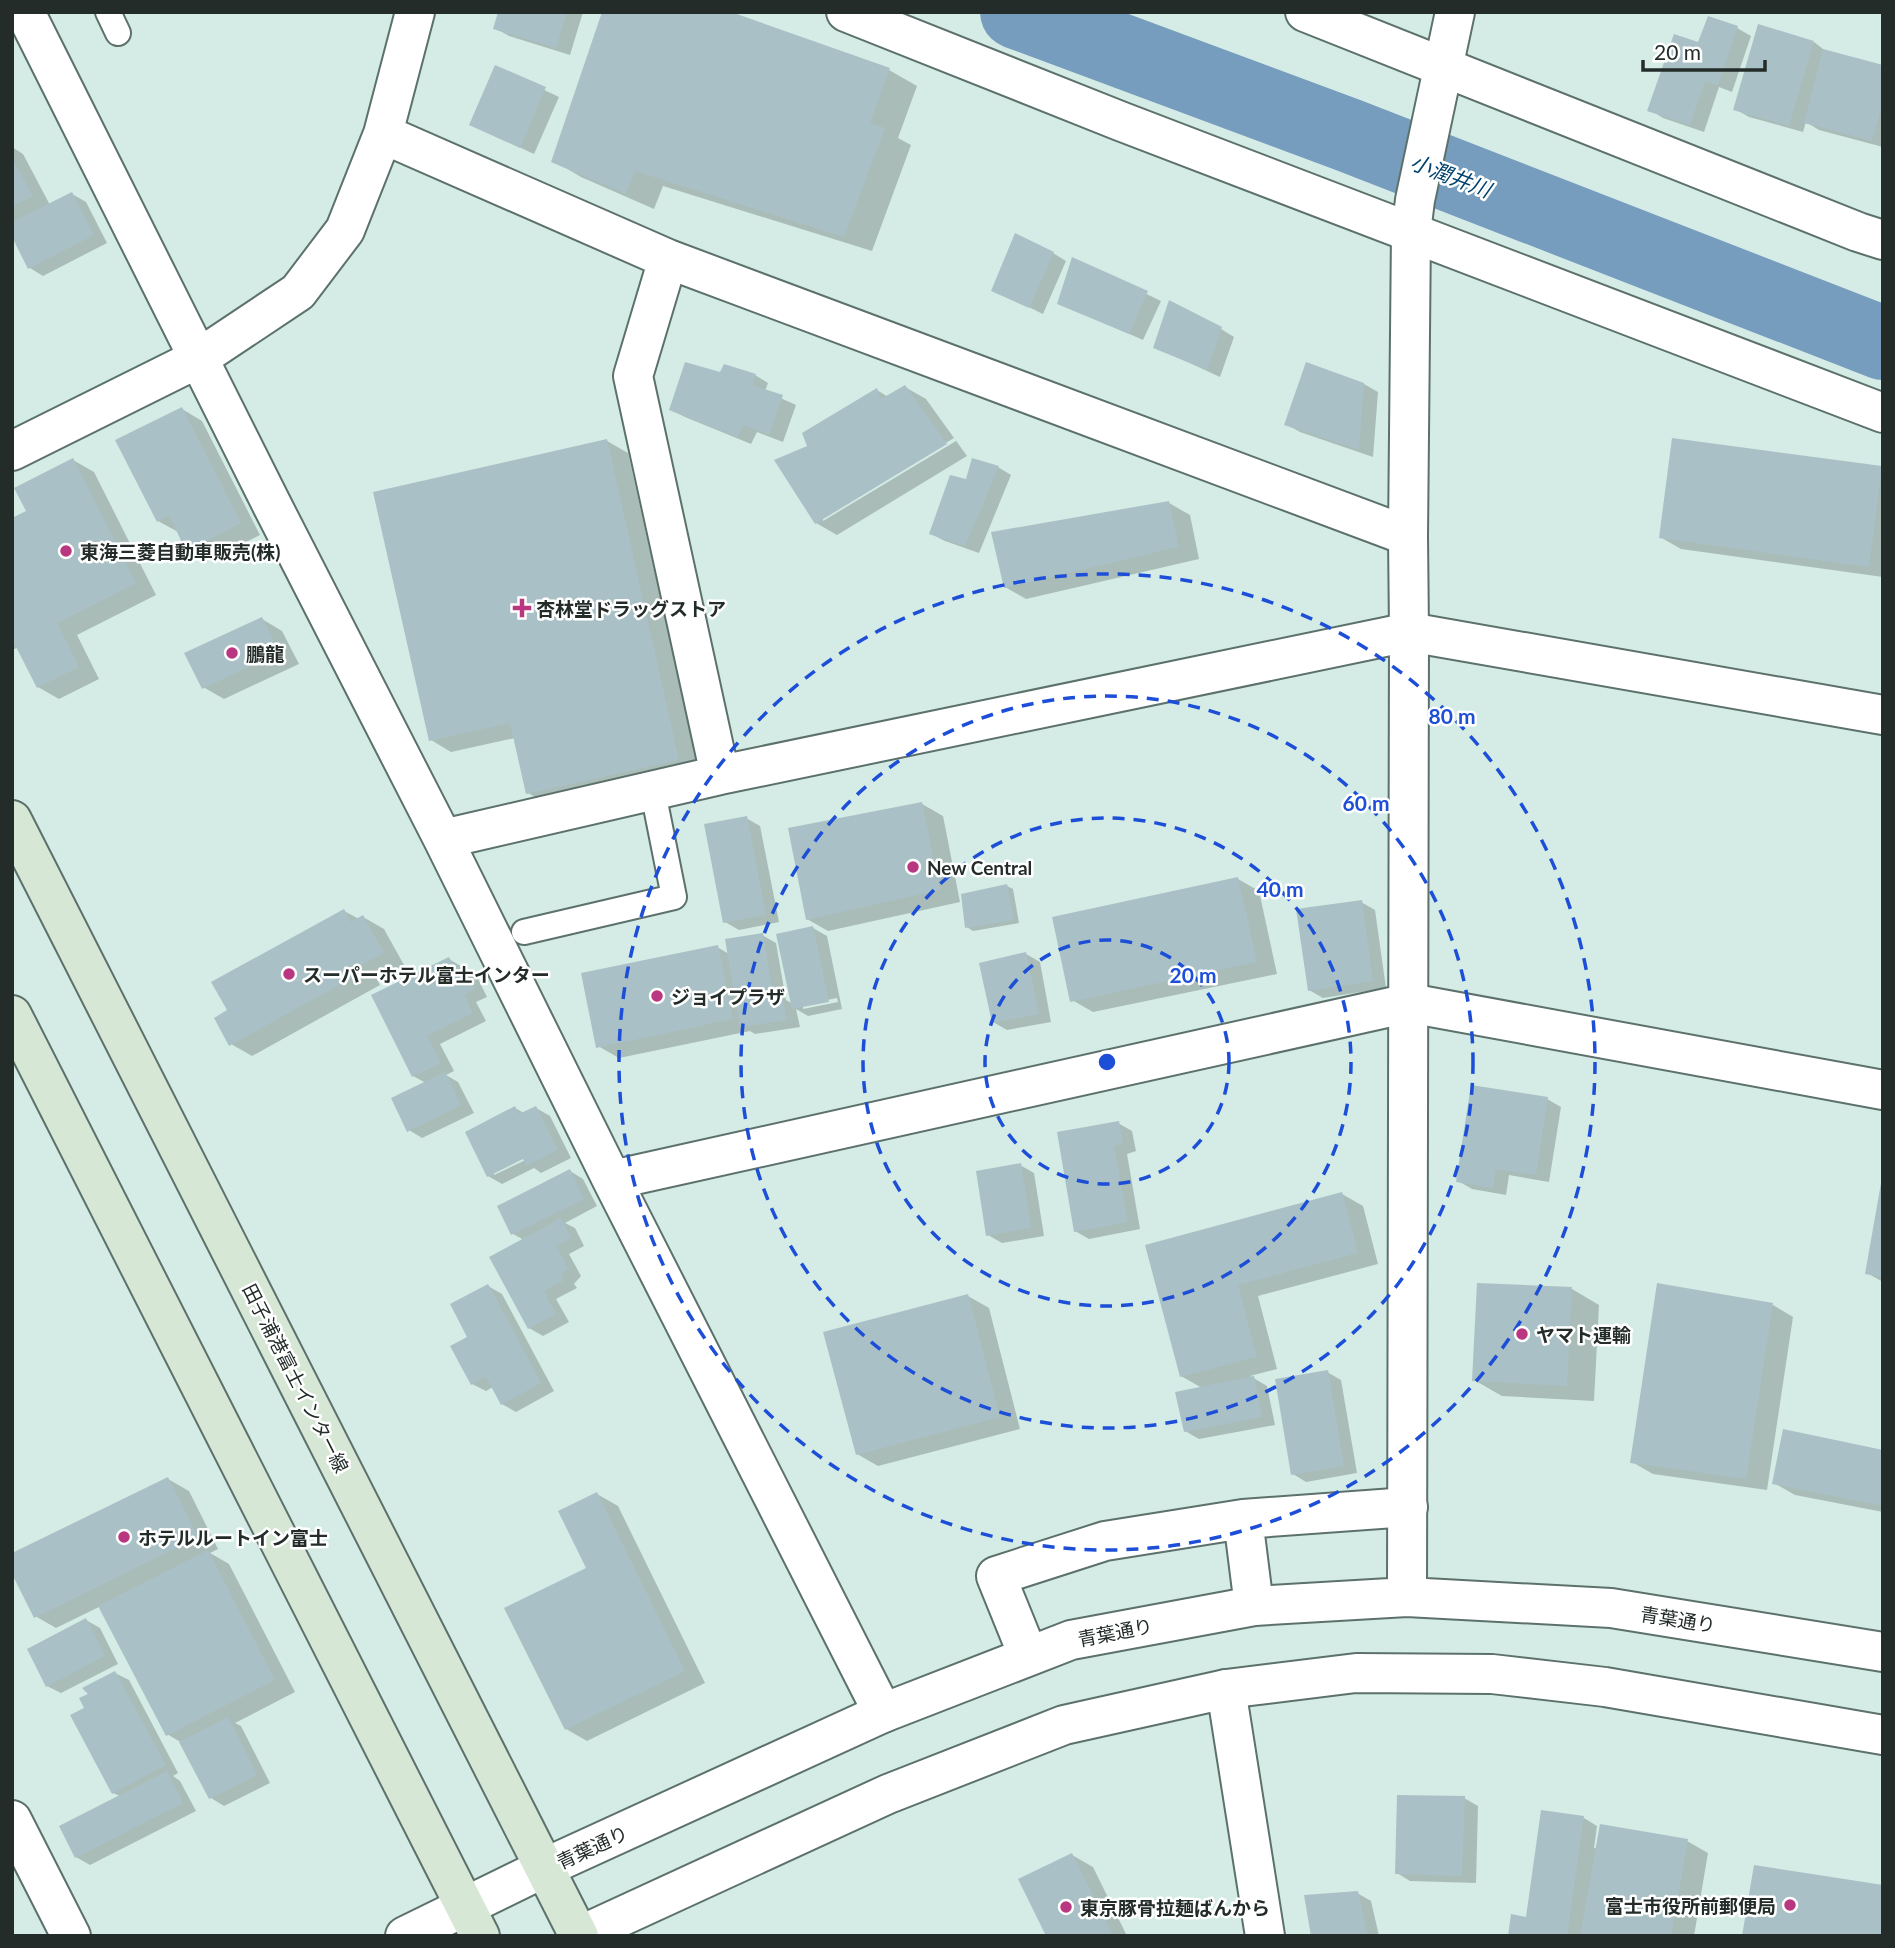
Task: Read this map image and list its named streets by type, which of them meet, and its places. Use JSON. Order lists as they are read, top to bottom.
{
  "streets": {
    "main road": ["田子浦港富士インター線"],
    "street": ["青葉通り"]
  },
  "crossings": [
    ["田子浦港富士インター線", "青葉通り"]
  ],
  "water": ["小潤井川"],
  "places": {
    "other": [
      "東海三菱自動車販売(株)",
      "鵬龍",
      "New Central",
      "スーパーホテル富士インター",
      "ジョイプラザ",
      "ヤマト運輸",
      "ホテルルートイン富士",
      "富士市役所前郵便局",
      "東京豚骨拉麺ばんから"
    ],
    "health": ["杏林堂ドラッグストア"]
  },
  "scale_bar": "20 m",
  "rings": [
    "80 m",
    "60 m",
    "40 m",
    "20 m"
  ]
}
